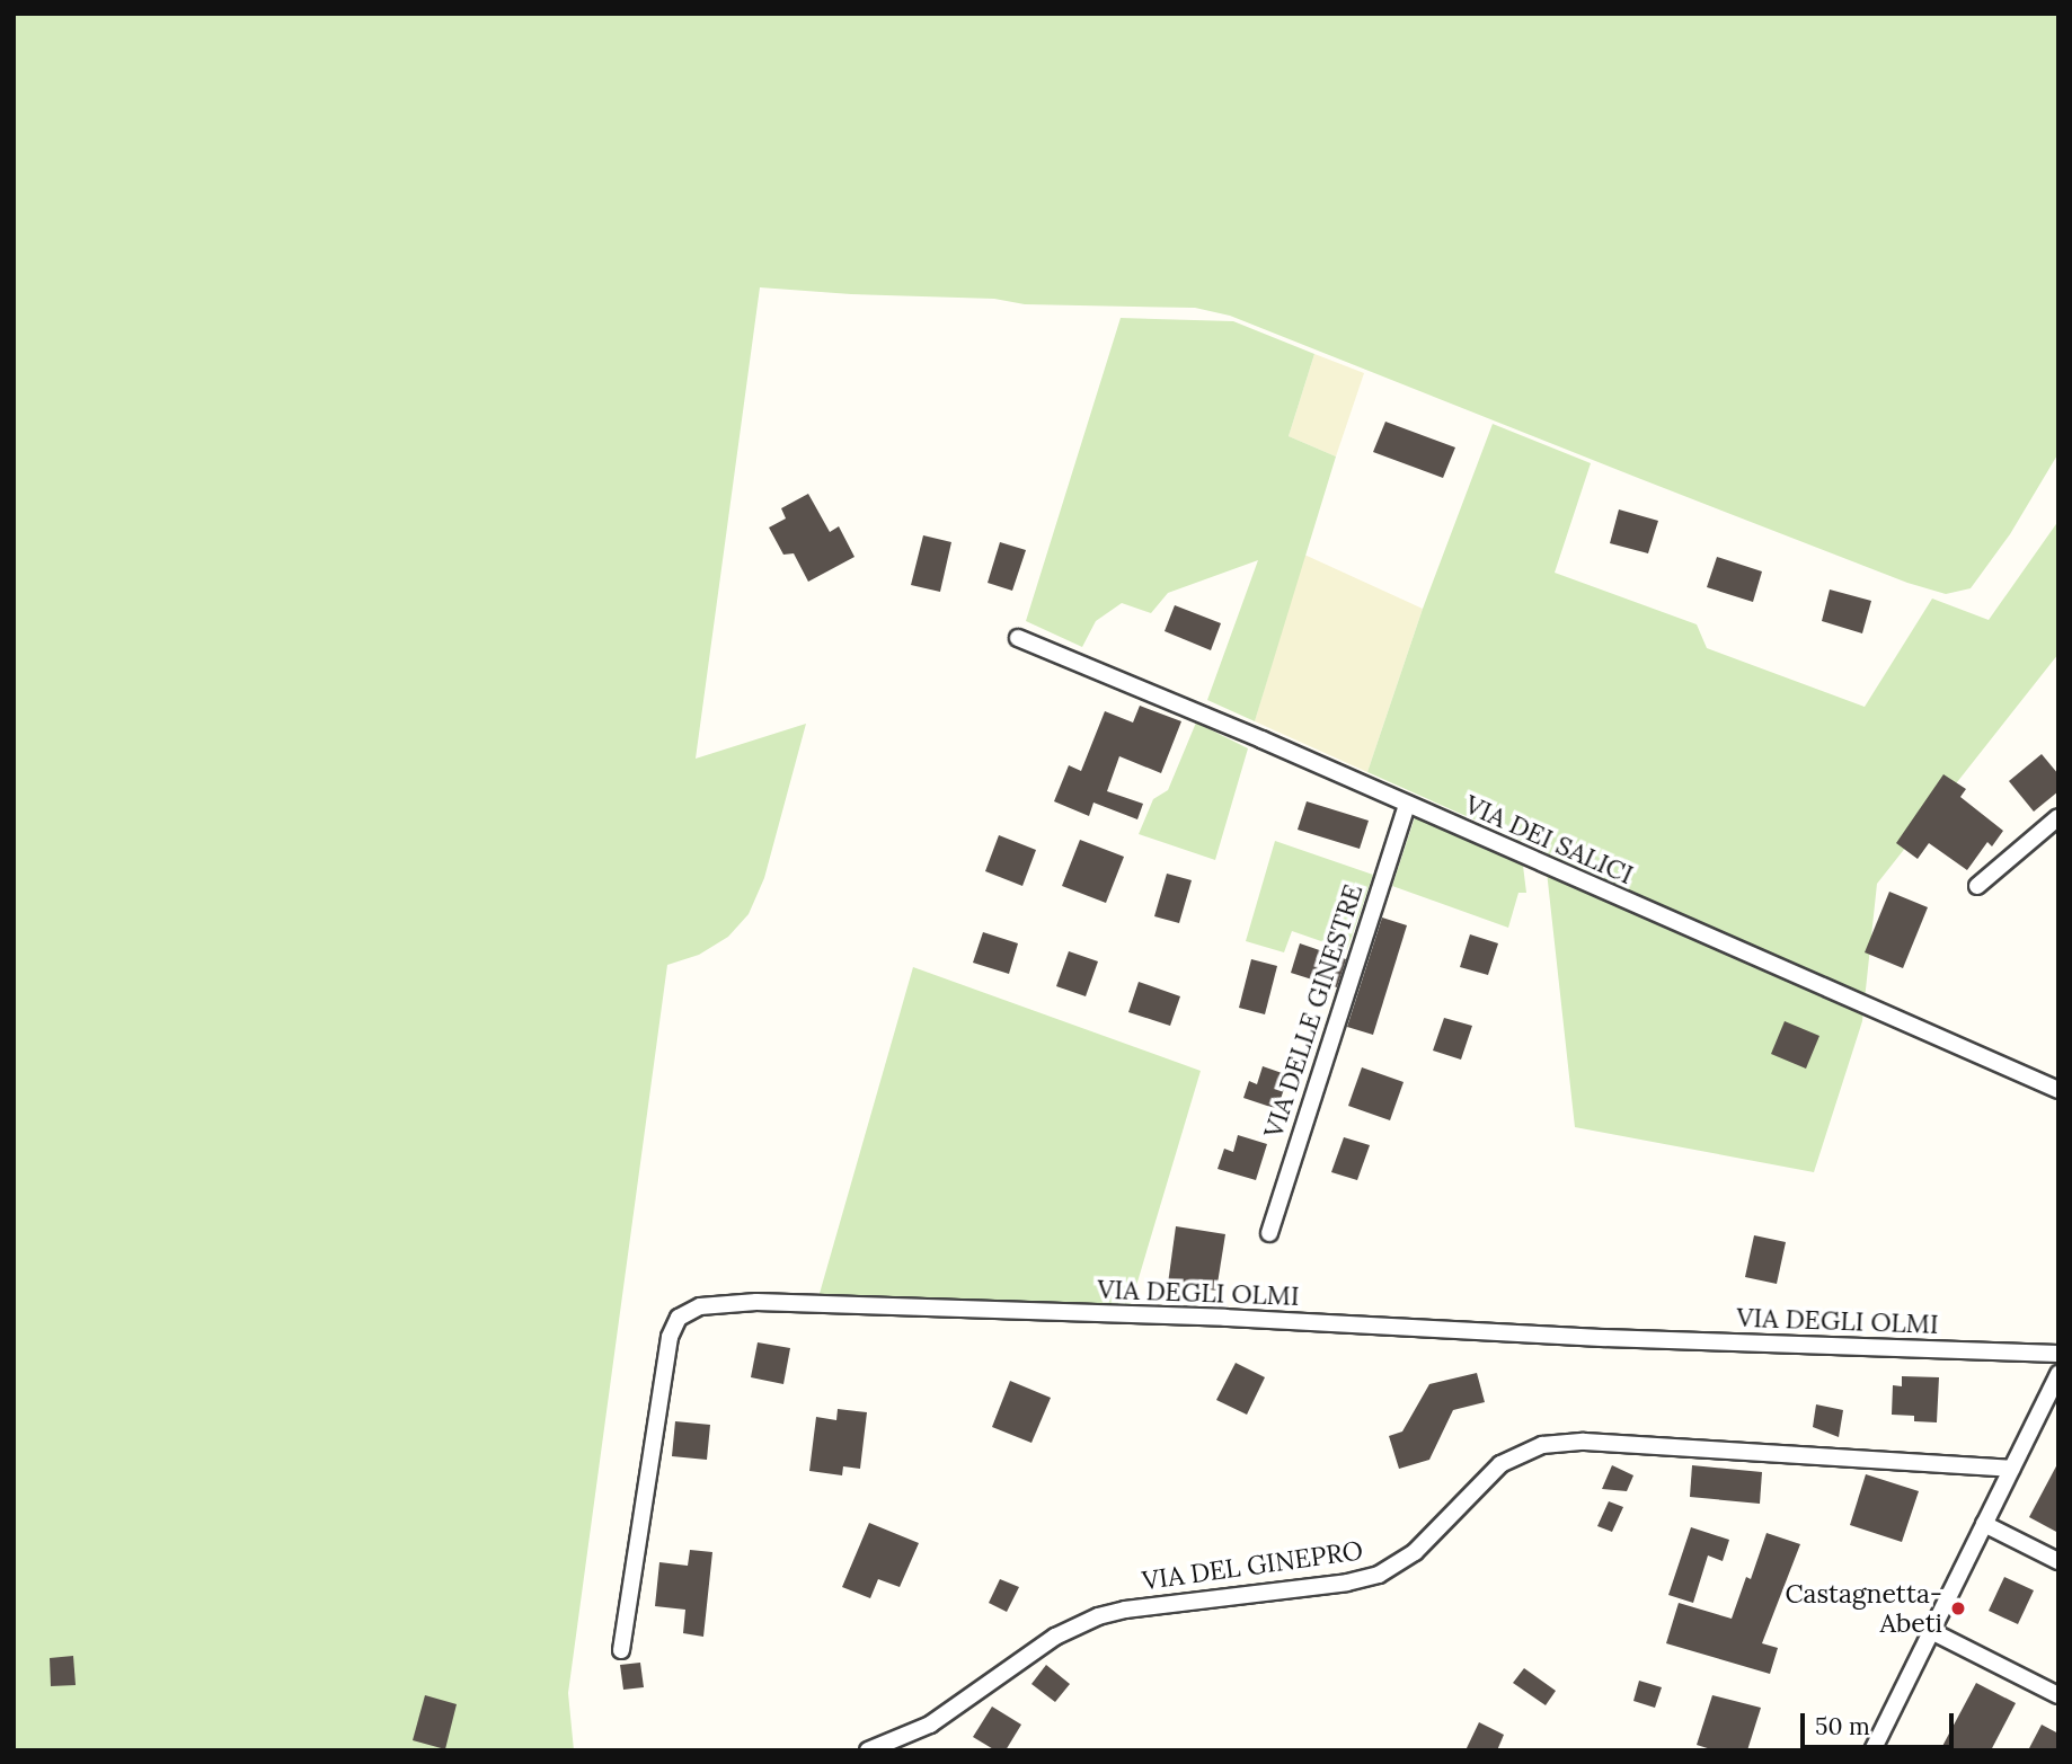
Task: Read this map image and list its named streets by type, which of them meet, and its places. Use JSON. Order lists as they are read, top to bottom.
{
  "streets": {
    "street": [
      "VIA DEI SALICI",
      "VIA DELLE GINESTRE",
      "VIA DEGLI OLMI",
      "VIA DEL GINEPRO"
    ]
  },
  "crossings": [
    ["VIA DEI SALICI", "VIA DELLE GINESTRE"]
  ],
  "places": ["Castagnetta- Abeti"],
  "scale_bar": "50 m"
}
